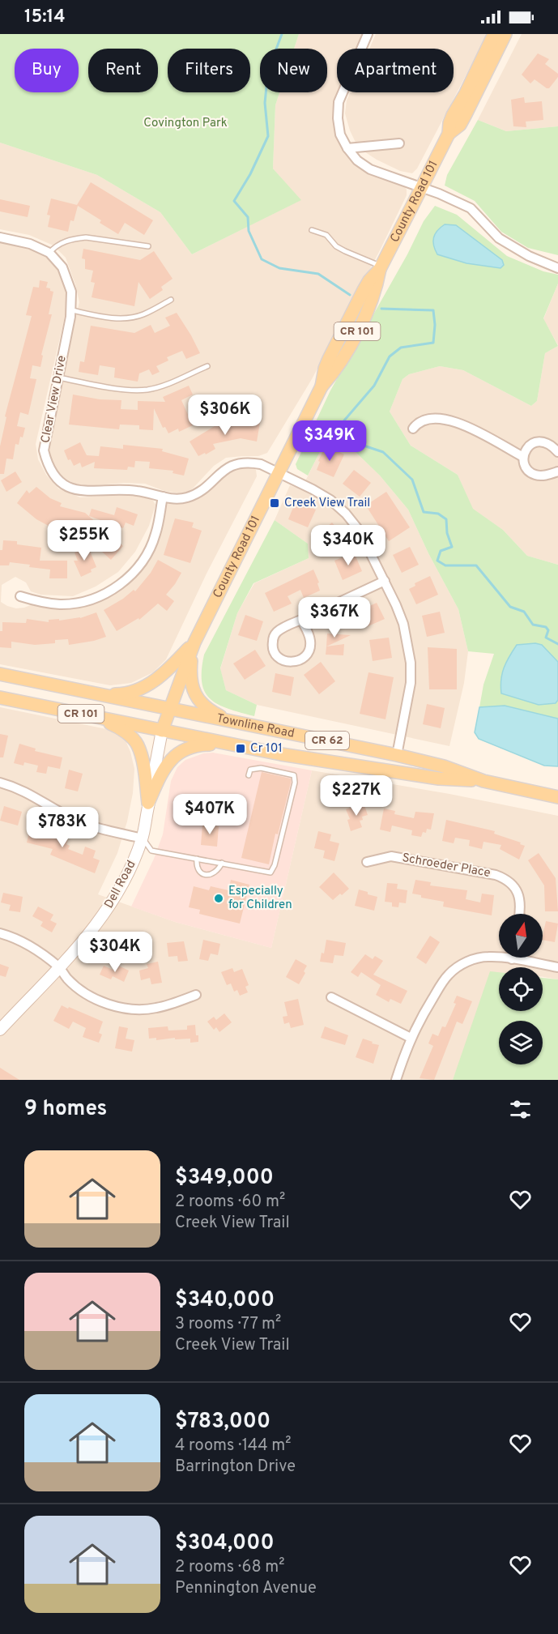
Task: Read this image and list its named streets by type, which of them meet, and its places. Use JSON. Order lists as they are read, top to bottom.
{
  "streets": {
    "main road": [
      "County Road 101",
      "CR 101",
      "Townline Road",
      "CR 62"
    ],
    "street": ["Clear View Drive", "Schroeder Place", "Dell Road"]
  },
  "crossings": [
    ["County Road 101", "CR 101"],
    ["County Road 101", "Clear View Drive"],
    ["County Road 101", "Townline Road"],
    ["County Road 101", "Dell Road"],
    ["CR 101", "Townline Road"],
    ["CR 101", "Dell Road"],
    ["Townline Road", "Dell Road"]
  ],
  "parks": ["Covington Park"],
  "places": {
    "transit": ["Creek View Trail", "Cr 101"],
    "other": ["Especially for Children"]
  },
  "north": "top",
  "page": {
    "status": "15:14",
    "chip": [
      "Buy",
      "Rent",
      "Filters",
      "New",
      "Apartment"
    ],
    "price": [
      "$306K",
      "$349K",
      "$255K",
      "$340K",
      "$367K",
      "$227K",
      "$407K",
      "$783K",
      "$304K"
    ],
    "heading": "9 homes",
    "list": [
      {
        "name": "$349,000",
        "note": "2 rooms · 60 m² · Creek View Trail"
      },
      {
        "name": "$340,000",
        "note": "3 rooms · 77 m² · Creek View Trail"
      },
      {
        "name": "$783,000",
        "note": "4 rooms · 144 m² · Barrington Drive"
      },
      {
        "name": "$304,000",
        "note": "2 rooms · 68 m² · Pennington Avenue"
      }
    ]
  }
}
